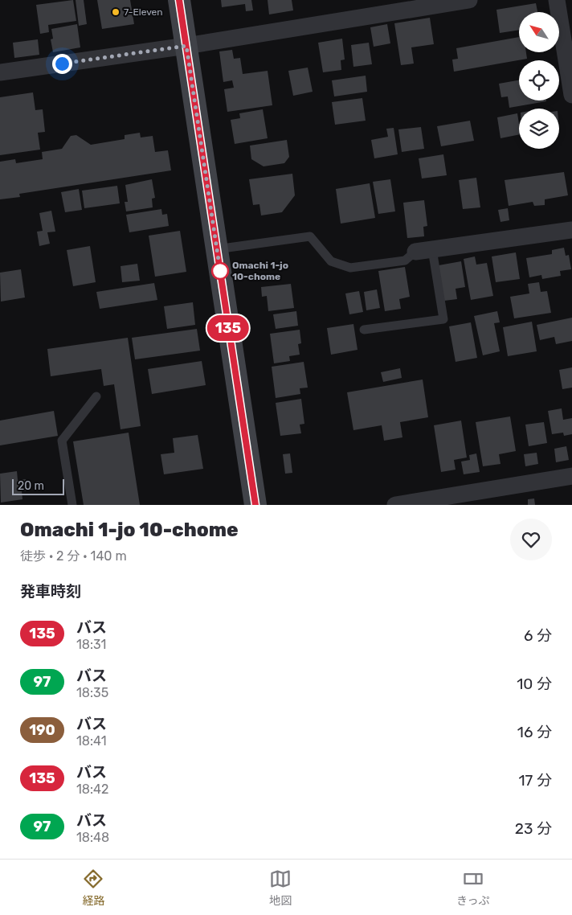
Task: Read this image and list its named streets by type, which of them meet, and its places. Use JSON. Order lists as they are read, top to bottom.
{
  "places": ["7-Eleven", "Omachi 1-jo 10-chome"],
  "lines": ["bus line 135"],
  "scale_bar": "20 m",
  "north": "top left",
  "page": {
    "on_map": "135",
    "scale": "20 m",
    "heading": [
      ["Omachi 1-jo 10-chome", "徒歩 · 2 分 · 140 m"],
      "発車時刻"
    ],
    "list": [
      {
        "mark": "135",
        "name": "バス",
        "note": "18:31",
        "value": "6 分"
      },
      {
        "mark": "97",
        "name": "バス",
        "note": "18:35",
        "value": "10 分"
      },
      {
        "mark": "190",
        "name": "バス",
        "note": "18:41",
        "value": "16 分"
      },
      {
        "mark": "135",
        "name": "バス",
        "note": "18:42",
        "value": "17 分"
      },
      {
        "mark": "97",
        "name": "バス",
        "note": "18:48",
        "value": "23 分"
      }
    ],
    "tabs": ["経路", "地図", "きっぷ"]
  }
}
